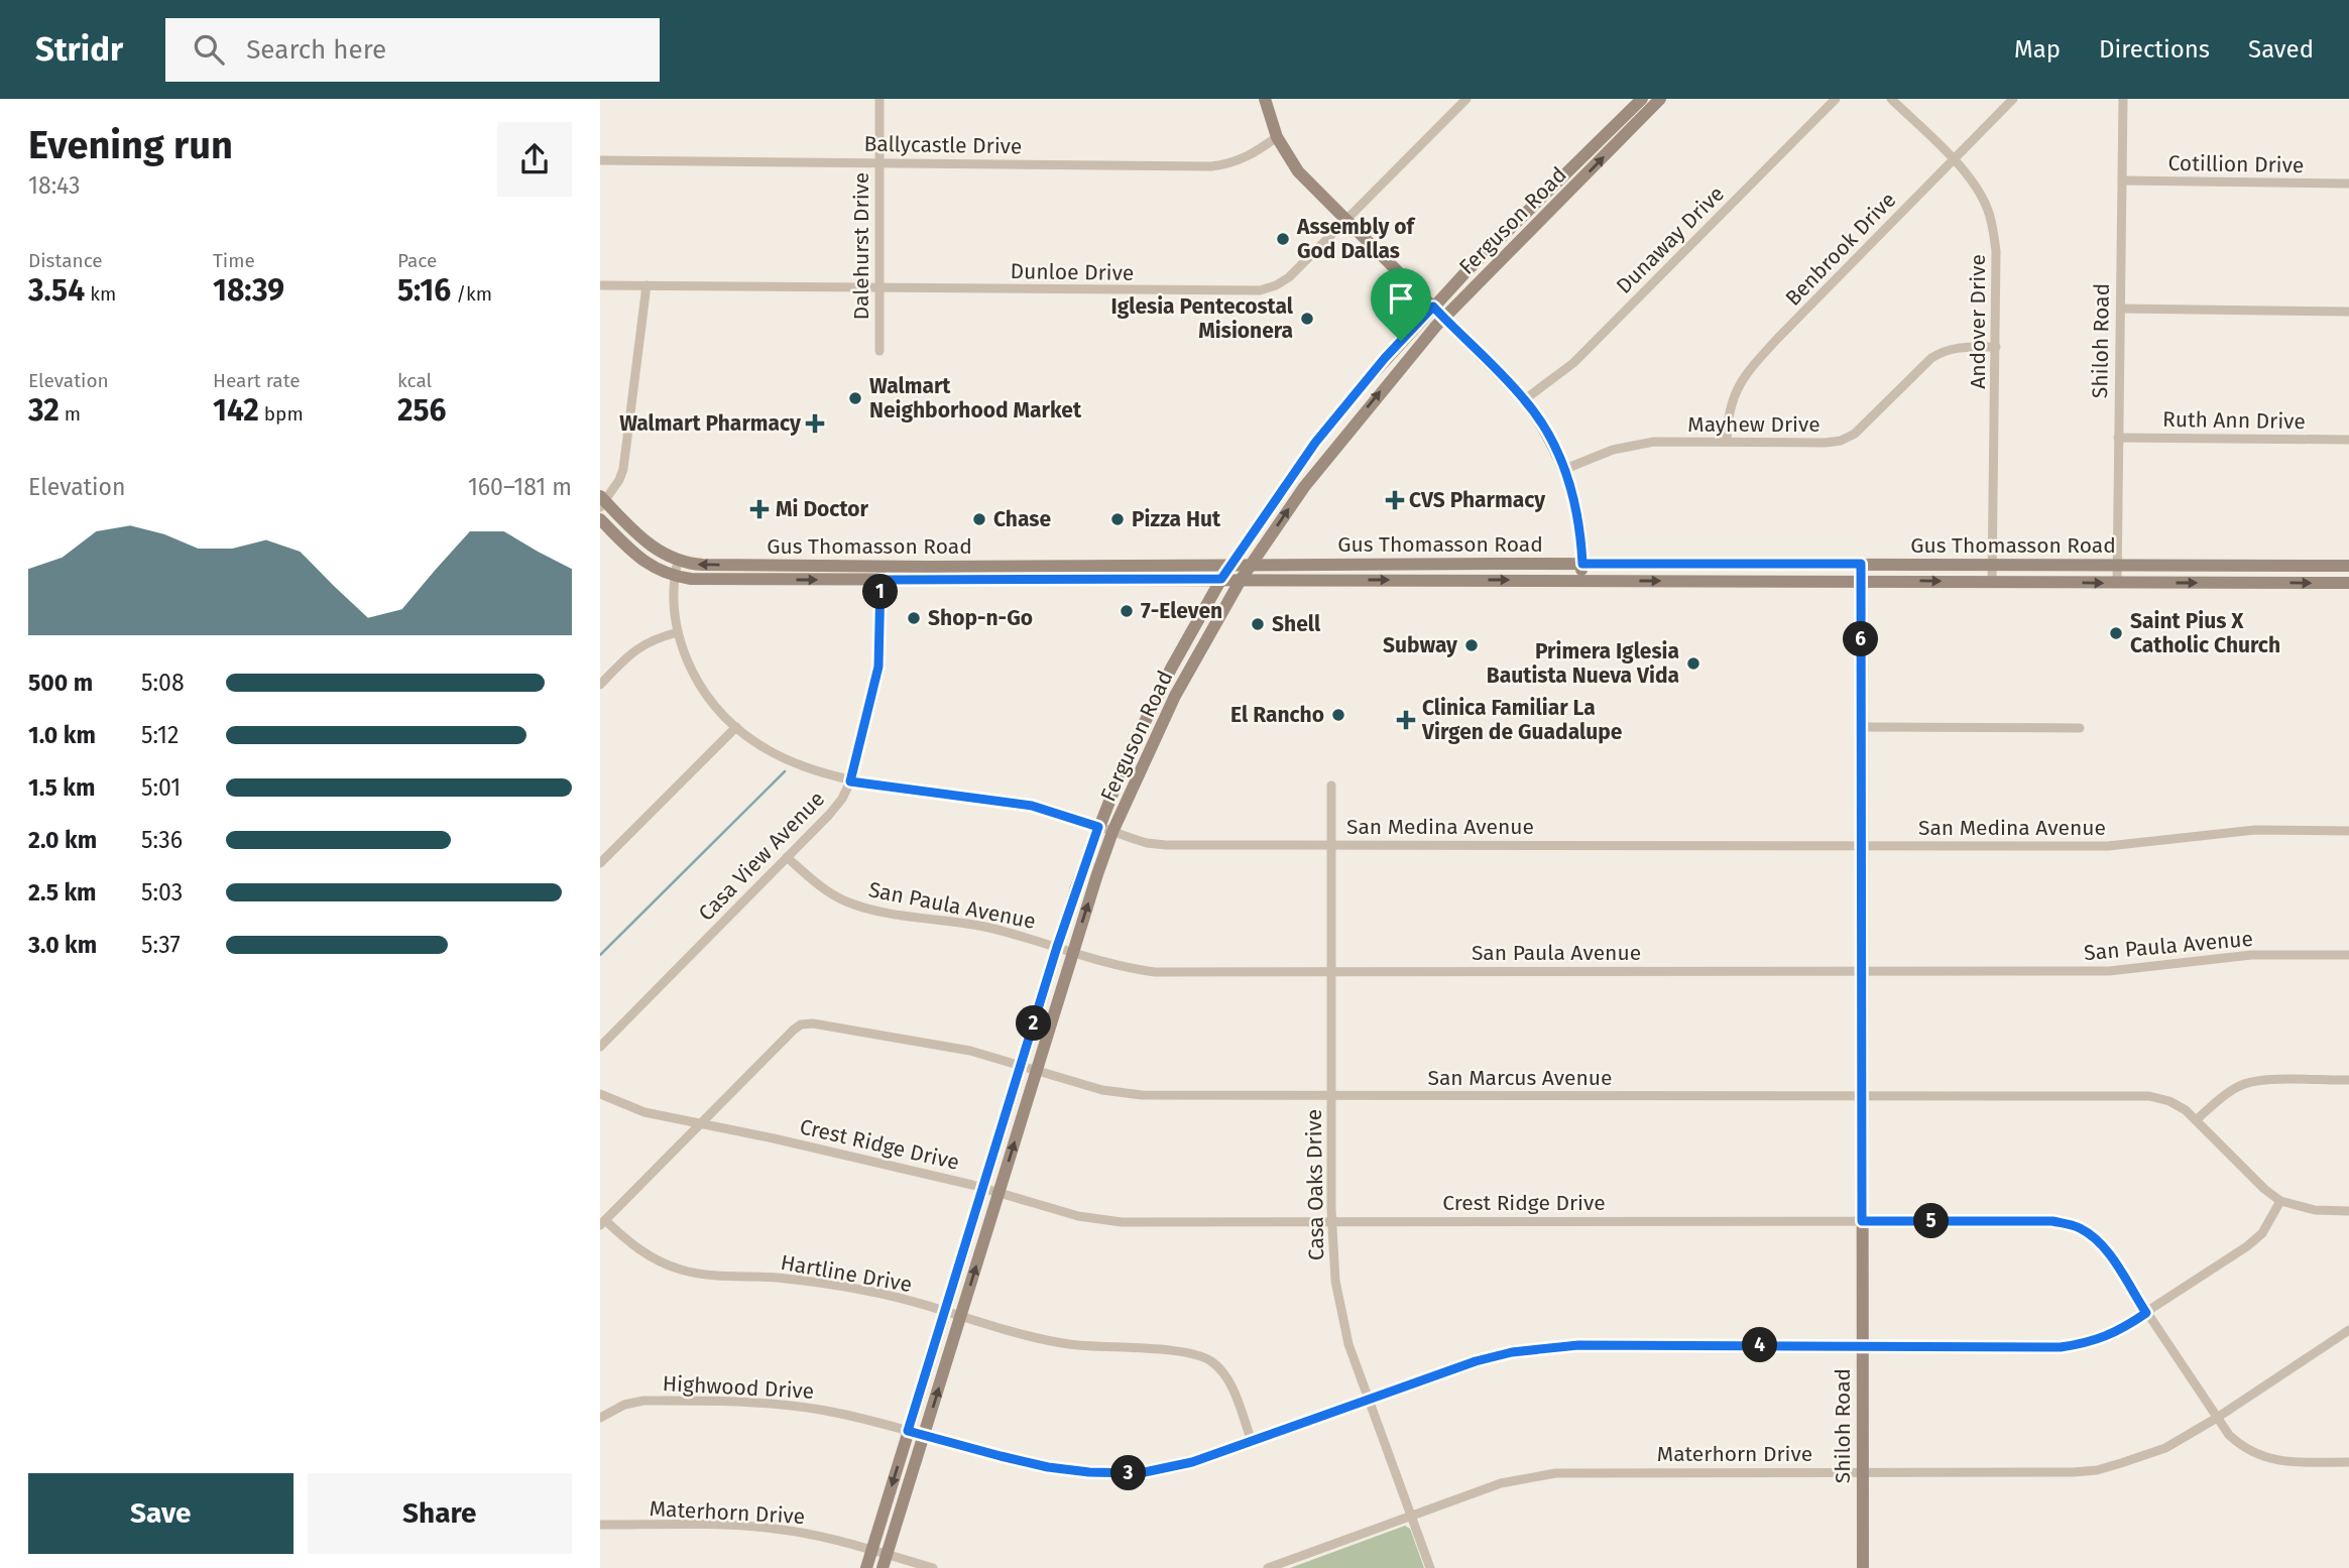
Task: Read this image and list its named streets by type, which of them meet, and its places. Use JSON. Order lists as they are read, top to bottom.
{
  "streets": {
    "main road": ["Ferguson Road", "Shiloh Road", "Gus Thomasson Road"],
    "street": [
      "Ballycastle Drive",
      "Cotillion Drive",
      "Dunaway Drive",
      "Dalehurst Drive",
      "Benbrook Drive",
      "Dunloe Drive",
      "Andover Drive",
      "Ruth Ann Drive",
      "Mayhew Drive",
      "San Medina Avenue",
      "Casa View Avenue",
      "San Paula Avenue",
      "San Marcus Avenue",
      "Crest Ridge Drive",
      "Casa Oaks Drive",
      "Hartline Drive",
      "Highwood Drive",
      "Materhorn Drive"
    ]
  },
  "crossings": [
    ["Ballycastle Drive", "Dalehurst Drive"],
    ["Cotillion Drive", "Shiloh Road"],
    ["Ferguson Road", "Gus Thomasson Road"],
    ["Ferguson Road", "San Medina Avenue"],
    ["Ferguson Road", "San Paula Avenue"],
    ["Ferguson Road", "San Marcus Avenue"],
    ["Ferguson Road", "Crest Ridge Drive"],
    ["Ferguson Road", "Hartline Drive"],
    ["Ferguson Road", "Highwood Drive"],
    ["Ferguson Road", "Materhorn Drive"],
    ["Dalehurst Drive", "Dunloe Drive"],
    ["Benbrook Drive", "Andover Drive"],
    ["Benbrook Drive", "Mayhew Drive"],
    ["Andover Drive", "Mayhew Drive"],
    ["Andover Drive", "Gus Thomasson Road"],
    ["Shiloh Road", "Ruth Ann Drive"],
    ["Shiloh Road", "Gus Thomasson Road"],
    ["Shiloh Road", "San Medina Avenue"],
    ["Shiloh Road", "San Paula Avenue"],
    ["Shiloh Road", "San Marcus Avenue"],
    ["Shiloh Road", "Crest Ridge Drive"],
    ["Shiloh Road", "Highwood Drive"],
    ["Shiloh Road", "Materhorn Drive"],
    ["Gus Thomasson Road", "San Medina Avenue"],
    ["Gus Thomasson Road", "Casa View Avenue"],
    ["San Medina Avenue", "Casa View Avenue"],
    ["San Medina Avenue", "Casa Oaks Drive"],
    ["Casa View Avenue", "San Paula Avenue"],
    ["San Paula Avenue", "Casa Oaks Drive"],
    ["San Marcus Avenue", "Crest Ridge Drive"],
    ["San Marcus Avenue", "Casa Oaks Drive"],
    ["San Marcus Avenue", "Highwood Drive"],
    ["Crest Ridge Drive", "Casa Oaks Drive"],
    ["Crest Ridge Drive", "Highwood Drive"],
    ["Crest Ridge Drive", "Materhorn Drive"],
    ["Casa Oaks Drive", "Highwood Drive"],
    ["Casa Oaks Drive", "Materhorn Drive"],
    ["Hartline Drive", "Highwood Drive"]
  ],
  "places": {
    "other": [
      "Assembly of God Dallas",
      "Iglesia Pentecostal Misionera",
      "Walmart Neighborhood Market",
      "Chase",
      "Pizza Hut",
      "7-Eleven",
      "Shop-n-Go",
      "Shell",
      "Saint Pius X Catholic Church",
      "Subway",
      "Primera Iglesia Bautista Nueva Vida",
      "El Rancho"
    ],
    "health": [
      "Walmart Pharmacy",
      "CVS Pharmacy",
      "Mi Doctor",
      "Clinica Familiar La Virgen de Guadalupe"
    ]
  },
  "page": {
    "header": "Stridr",
    "search": "Search here",
    "nav": ["Map", "Directions", "Saved"],
    "heading": ["Evening run", "18:43"],
    "stats": [
      ["Distance", "3.54 km"],
      ["Time", "18:39"],
      ["Pace", "5:16 /km"],
      ["Elevation", "32 m"],
      ["Heart rate", "142 bpm"],
      ["kcal", "256"]
    ],
    "chart": ["Elevation", "160–181 m"],
    "pins": [
      "1",
      "6",
      "2",
      "5",
      "4",
      "3"
    ],
    "list": [
      {
        "name": "500 m",
        "note": "5:08"
      },
      {
        "name": "1.0 km",
        "note": "5:12"
      },
      {
        "name": "1.5 km",
        "note": "5:01"
      },
      {
        "name": "2.0 km",
        "note": "5:36"
      },
      {
        "name": "2.5 km",
        "note": "5:03"
      },
      {
        "name": "3.0 km",
        "note": "5:37"
      }
    ],
    "buttons": ["Save", "Share"]
  }
}
